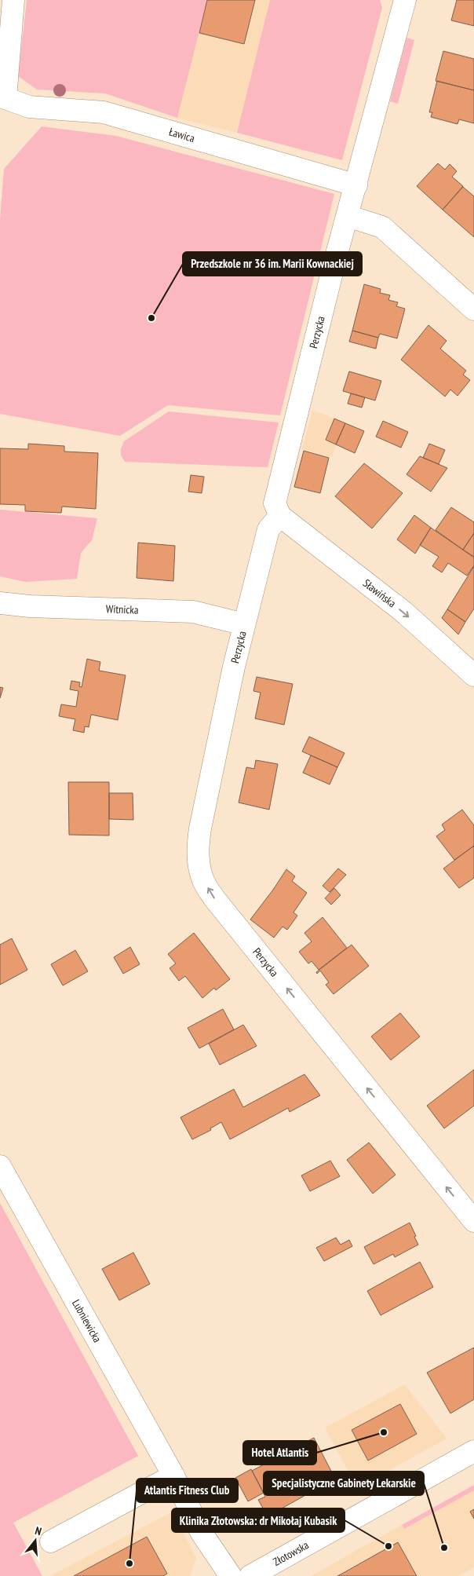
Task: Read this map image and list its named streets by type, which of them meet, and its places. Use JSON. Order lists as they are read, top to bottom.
{
  "streets": {
    "street": [
      "Ławica",
      "Perzycka",
      "Sławińska",
      "Witnicka",
      "Lubniewicka",
      "Złotowska"
    ]
  },
  "crossings": [
    ["Ławica", "Perzycka"],
    ["Perzycka", "Sławińska"],
    ["Perzycka", "Witnicka"]
  ],
  "one_way": ["Perzycka", "Sławińska"],
  "places": [
    "Przedszkole nr 36 im. Marii Kownackiej",
    "Hotel Atlantis",
    "Klinika Złotowska: dr Mikołaj Kubasik",
    "Specjalistyczne Gabinety Lekarskie",
    "Atlantis Fitness Club"
  ],
  "north": "top"
}
